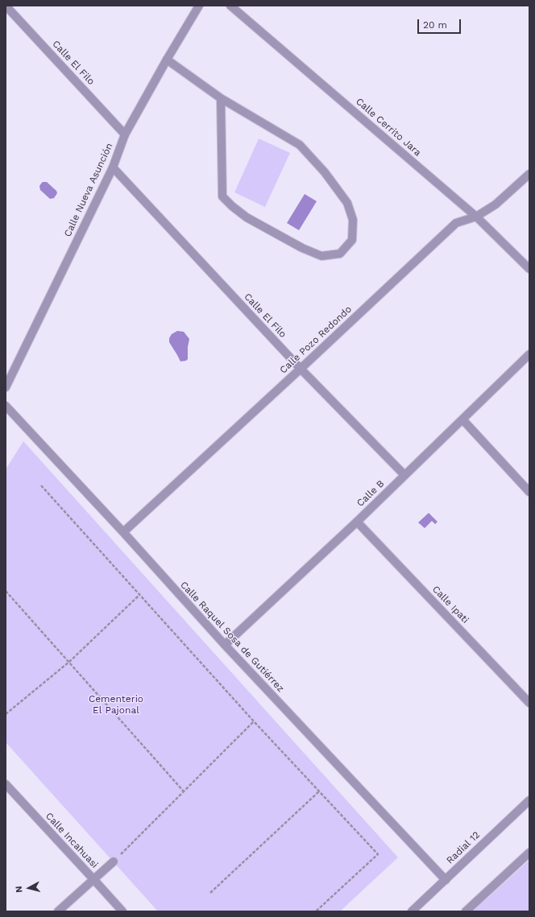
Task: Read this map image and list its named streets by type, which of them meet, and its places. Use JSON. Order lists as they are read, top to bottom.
{
  "streets": {
    "street": [
      "Calle El Filo",
      "Calle Cerrito Jara",
      "Calle Nueva Asunción",
      "Calle Pozo Redondo",
      "Calle B",
      "Calle Ipati",
      "Calle Raquel Sosa de Gutiérrez",
      "Calle Incahuasi",
      "Radial 12"
    ]
  },
  "crossings": [
    ["Calle El Filo", "Calle Nueva Asunción"],
    ["Calle El Filo", "Calle Pozo Redondo"],
    ["Calle El Filo", "Calle B"],
    ["Calle Cerrito Jara", "Calle Pozo Redondo"],
    ["Calle Pozo Redondo", "Calle Raquel Sosa de Gutiérrez"],
    ["Calle B", "Calle Ipati"],
    ["Calle B", "Calle Raquel Sosa de Gutiérrez"],
    ["Calle Raquel Sosa de Gutiérrez", "Radial 12"]
  ],
  "parks": ["Cementerio El Pajonal"],
  "scale_bar": "20 m",
  "north": "left"
}
